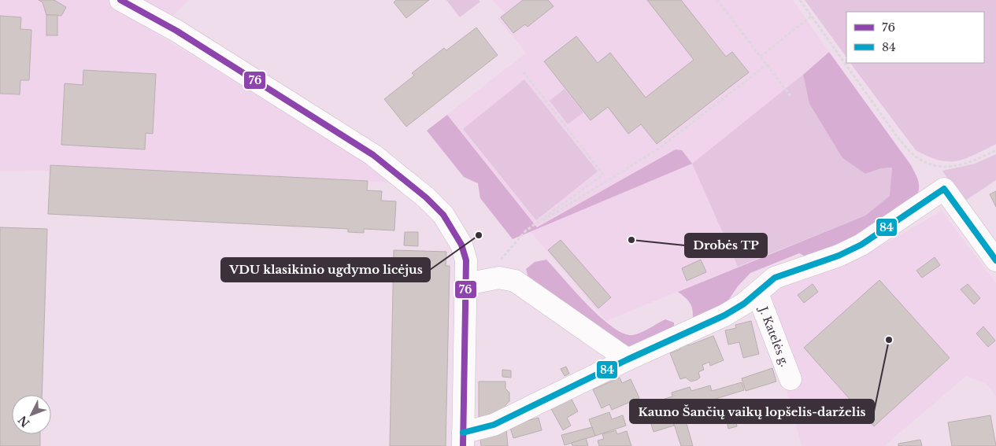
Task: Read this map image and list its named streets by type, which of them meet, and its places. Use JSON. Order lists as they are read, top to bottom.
{
  "streets": {
    "street": ["J. Katelės g."]
  },
  "places": ["VDU klasikinio ugdymo licėjus", "Drobės TP", "Kauno Šančių vaikų lopšelis-darželis"],
  "lines": ["transit line 76", "transit line 84"],
  "legend": ["76", "84"],
  "north": "bottom left"
}
